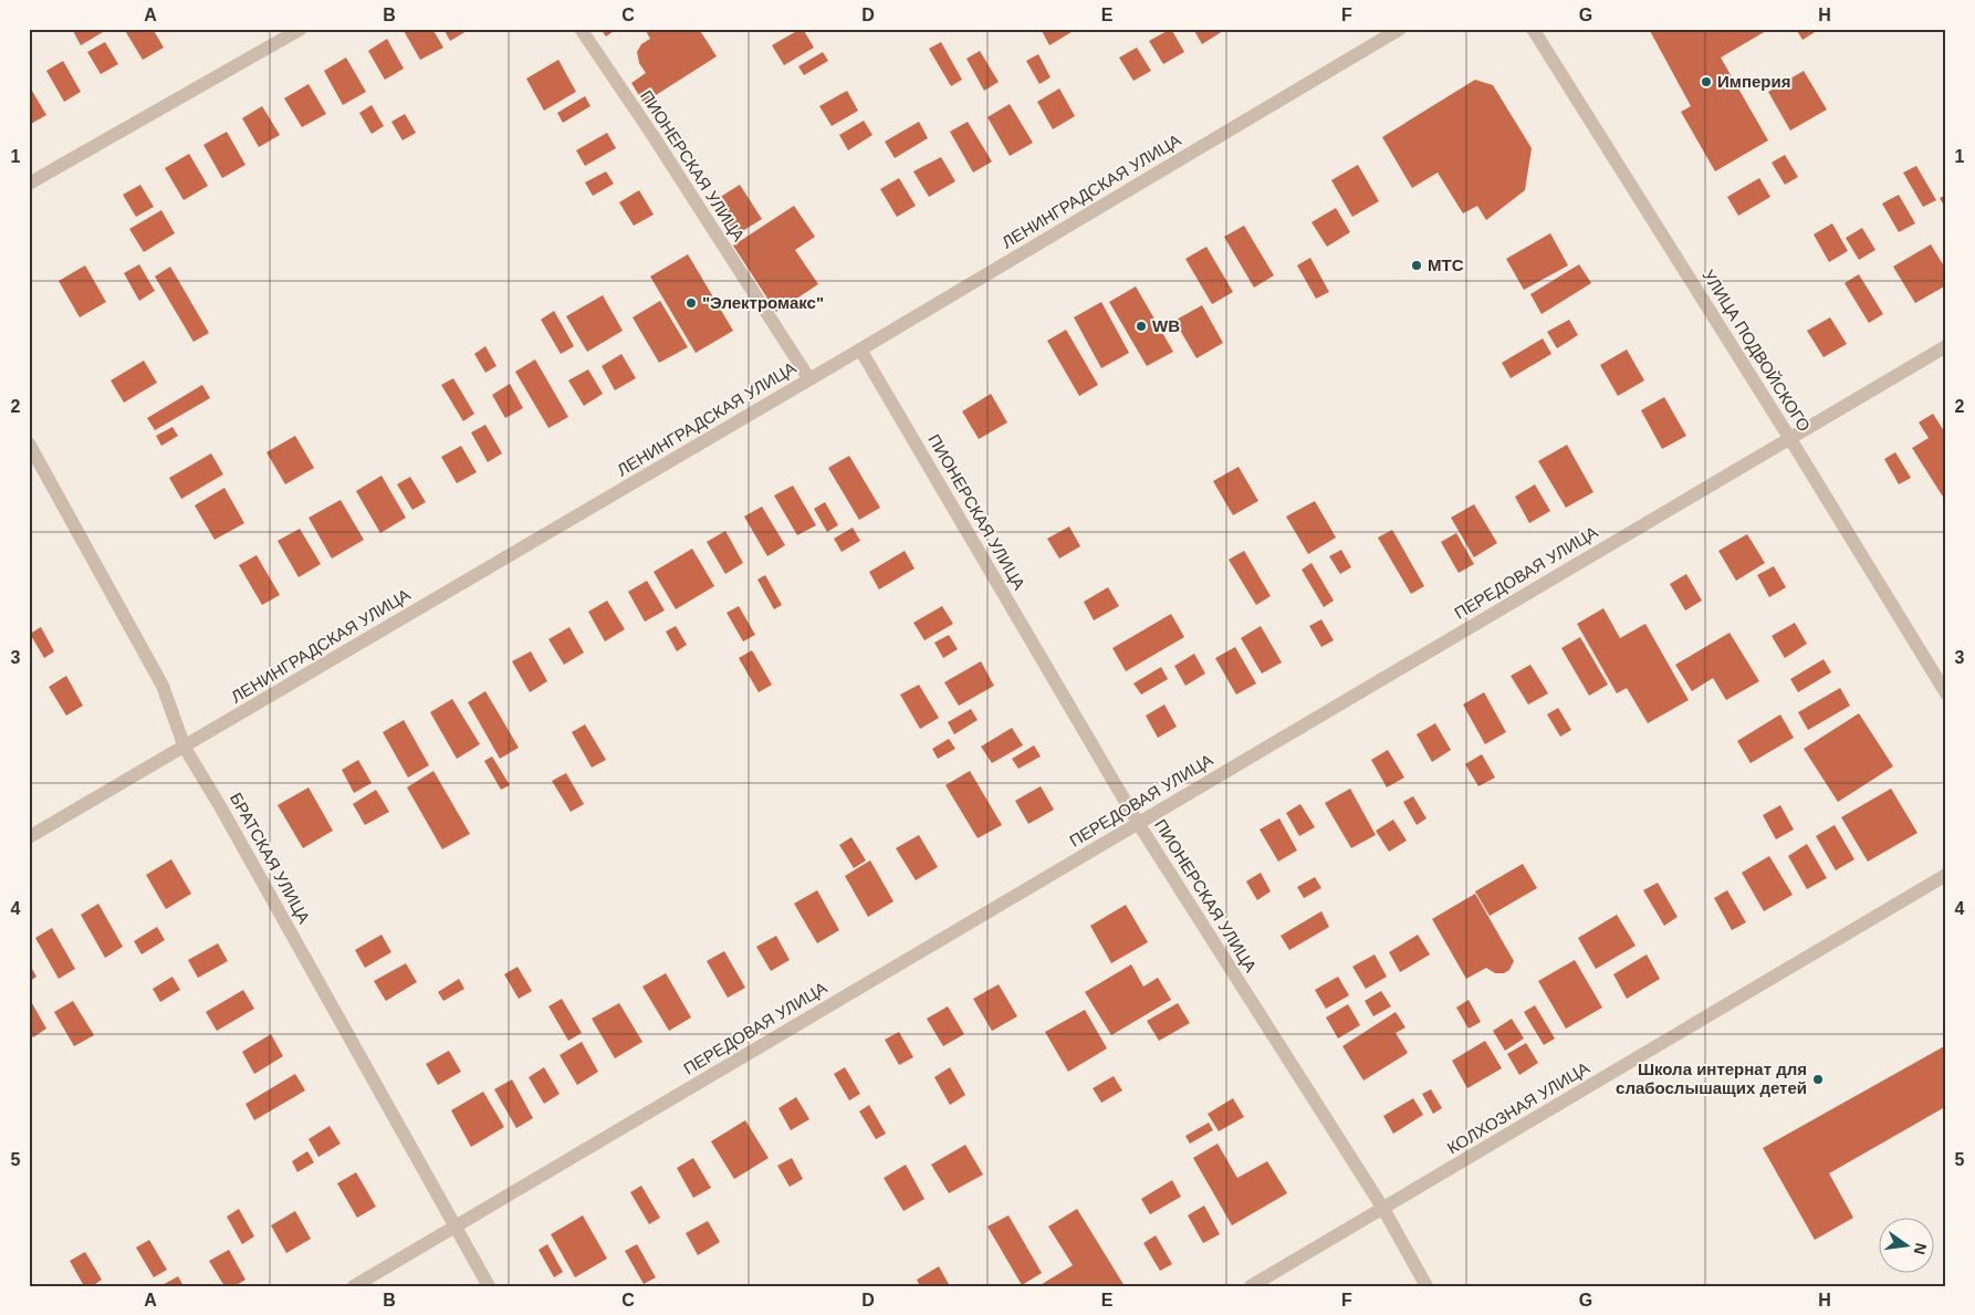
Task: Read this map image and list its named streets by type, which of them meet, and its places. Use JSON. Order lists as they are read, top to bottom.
{
  "streets": {
    "street": [
      "ПИОНЕРСКАЯ УЛИЦА",
      "ЛЕНИНГРАДСКАЯ УЛИЦА",
      "УЛИЦА ПОДВОЙСКОГО",
      "ПЕРЕДОВАЯ УЛИЦА",
      "БРАТСКАЯ УЛИЦА",
      "КОЛХОЗНАЯ УЛИЦА"
    ]
  },
  "crossings": [
    ["ПИОНЕРСКАЯ УЛИЦА", "ЛЕНИНГРАДСКАЯ УЛИЦА"],
    ["ПИОНЕРСКАЯ УЛИЦА", "ПЕРЕДОВАЯ УЛИЦА"],
    ["ПИОНЕРСКАЯ УЛИЦА", "КОЛХОЗНАЯ УЛИЦА"],
    ["ЛЕНИНГРАДСКАЯ УЛИЦА", "БРАТСКАЯ УЛИЦА"],
    ["УЛИЦА ПОДВОЙСКОГО", "ПЕРЕДОВАЯ УЛИЦА"],
    ["ПЕРЕДОВАЯ УЛИЦА", "БРАТСКАЯ УЛИЦА"]
  ],
  "places": [
    "Империя",
    "МТС",
    "\"Электромакс\"",
    "WB",
    "Школа интернат для слабослышащих детей"
  ],
  "north": "right",
  "grid": {
    "columns": [
      "A",
      "B",
      "C",
      "D",
      "E",
      "F",
      "G",
      "H"
    ],
    "rows": [
      "1",
      "2",
      "3",
      "4",
      "5"
    ]
  }
}
